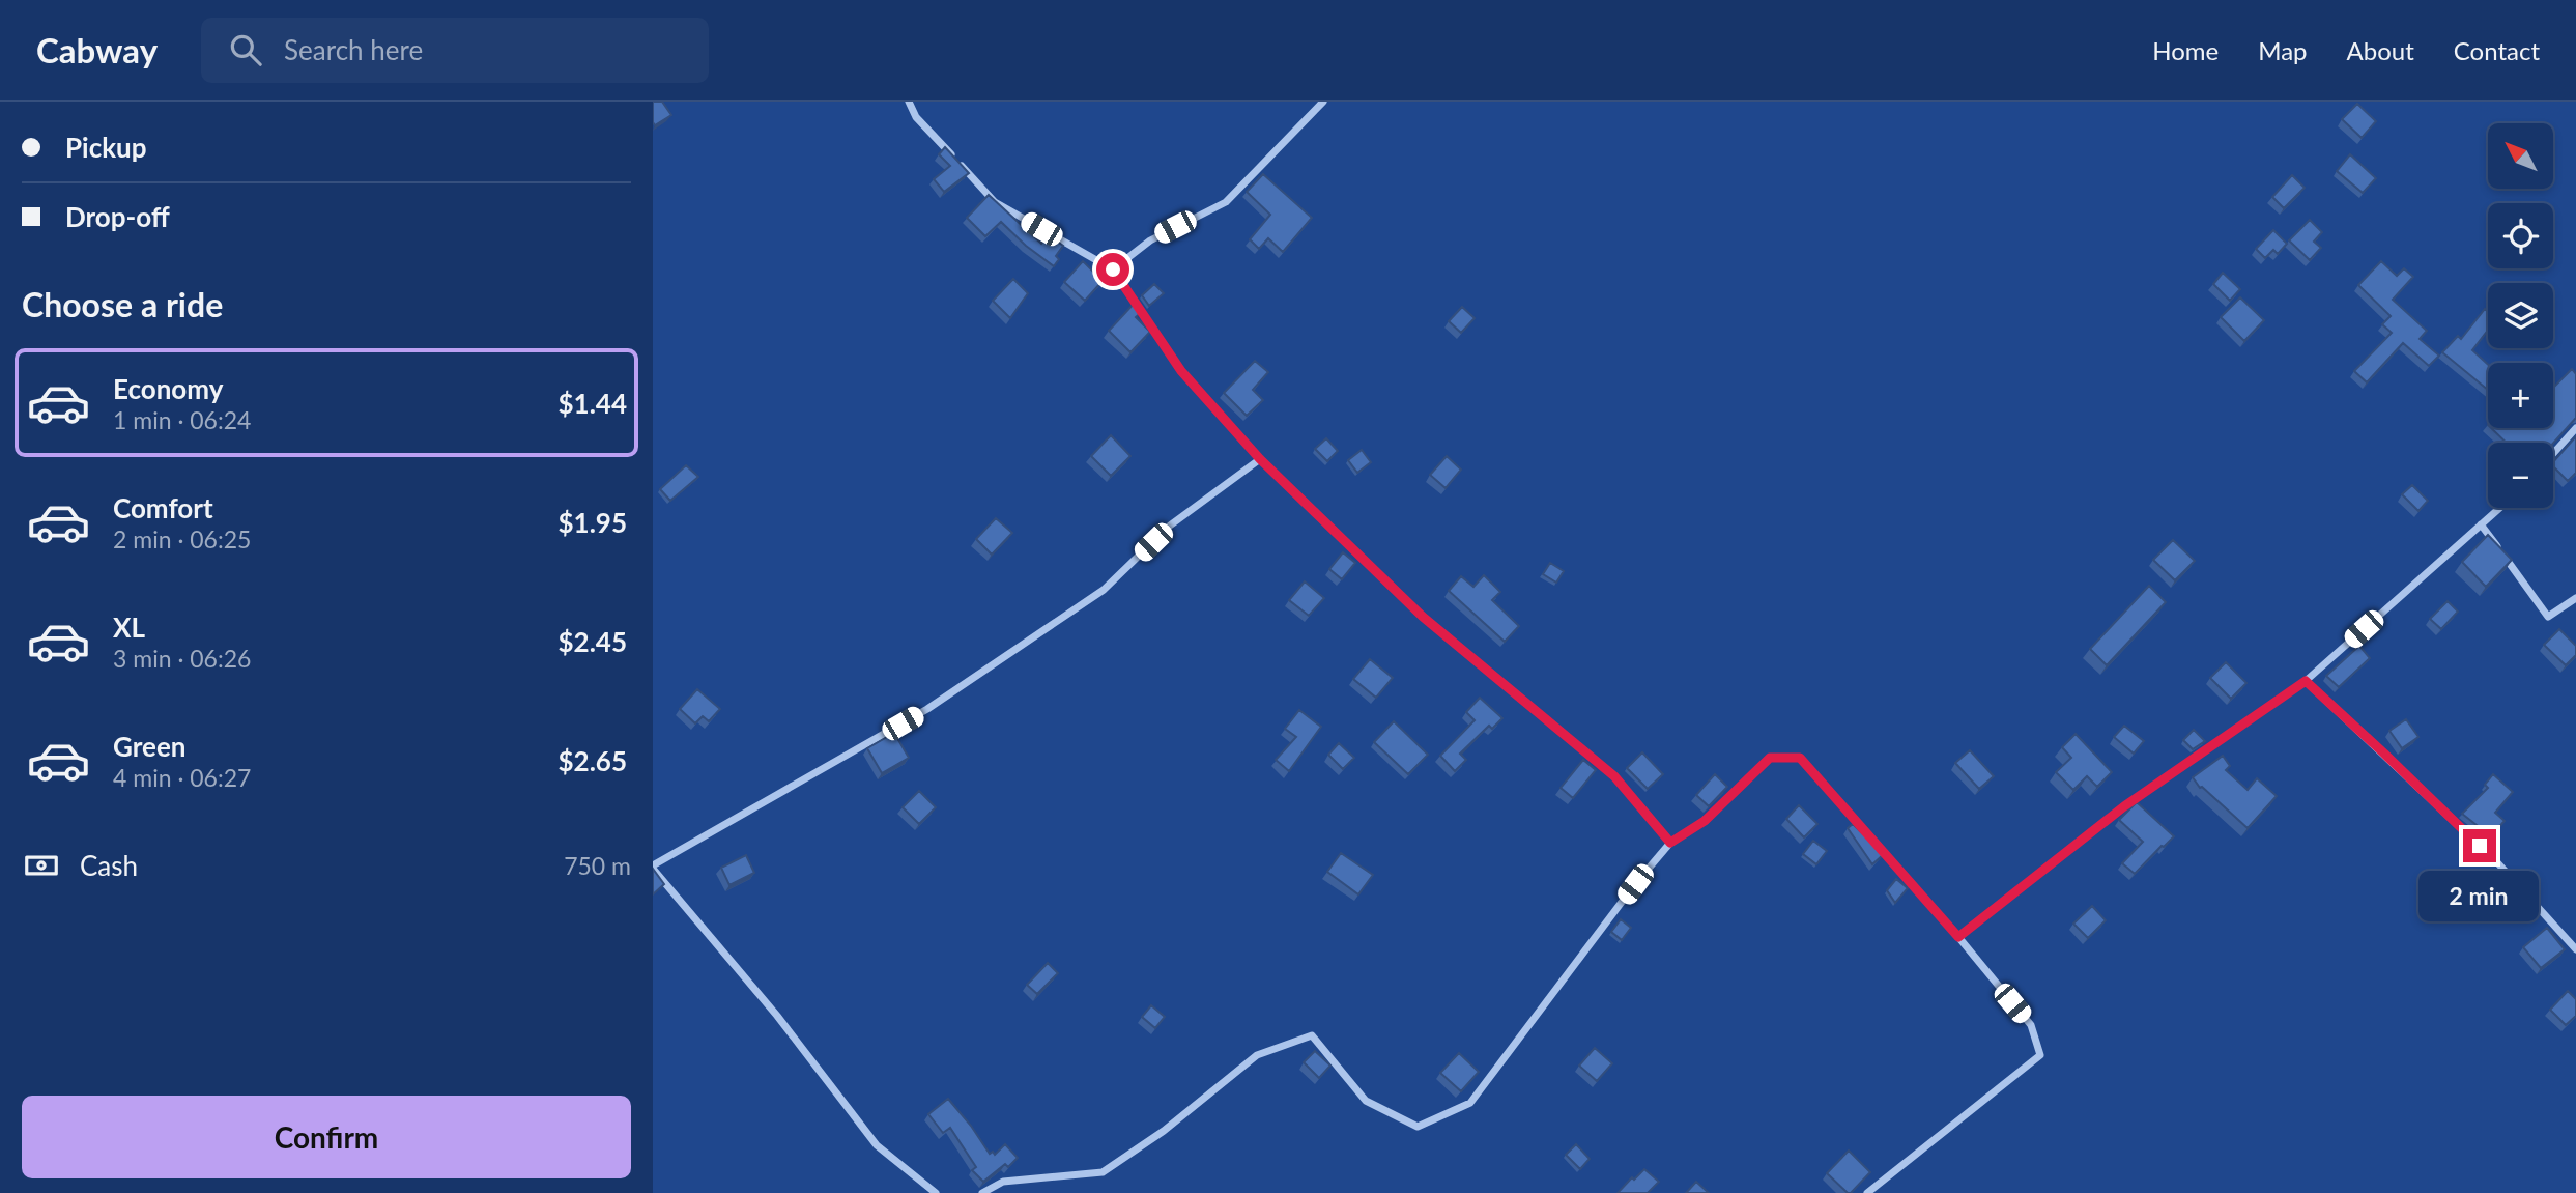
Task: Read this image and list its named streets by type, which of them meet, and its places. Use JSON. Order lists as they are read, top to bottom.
{
  "north": "top left",
  "page": {
    "header": "Cabway",
    "search": "Search here",
    "nav": [
      "Home",
      "Map",
      "About",
      "Contact"
    ],
    "banner": ["Pickup", "Drop-off"],
    "map_buttons": ["+", "−"],
    "heading": "Choose a ride",
    "list": [
      {
        "name": "Economy",
        "note": "1 min · 06:24",
        "value": "$1.44"
      },
      {
        "name": "Comfort",
        "note": "2 min · 06:25",
        "value": "$1.95"
      },
      {
        "name": "XL",
        "note": "3 min · 06:26",
        "value": "$2.45"
      },
      {
        "name": "Green",
        "note": "4 min · 06:27",
        "value": "$2.65"
      }
    ],
    "pay": ["Cash", "750 m"],
    "bubble": "2 min",
    "buttons": "Confirm"
  }
}
